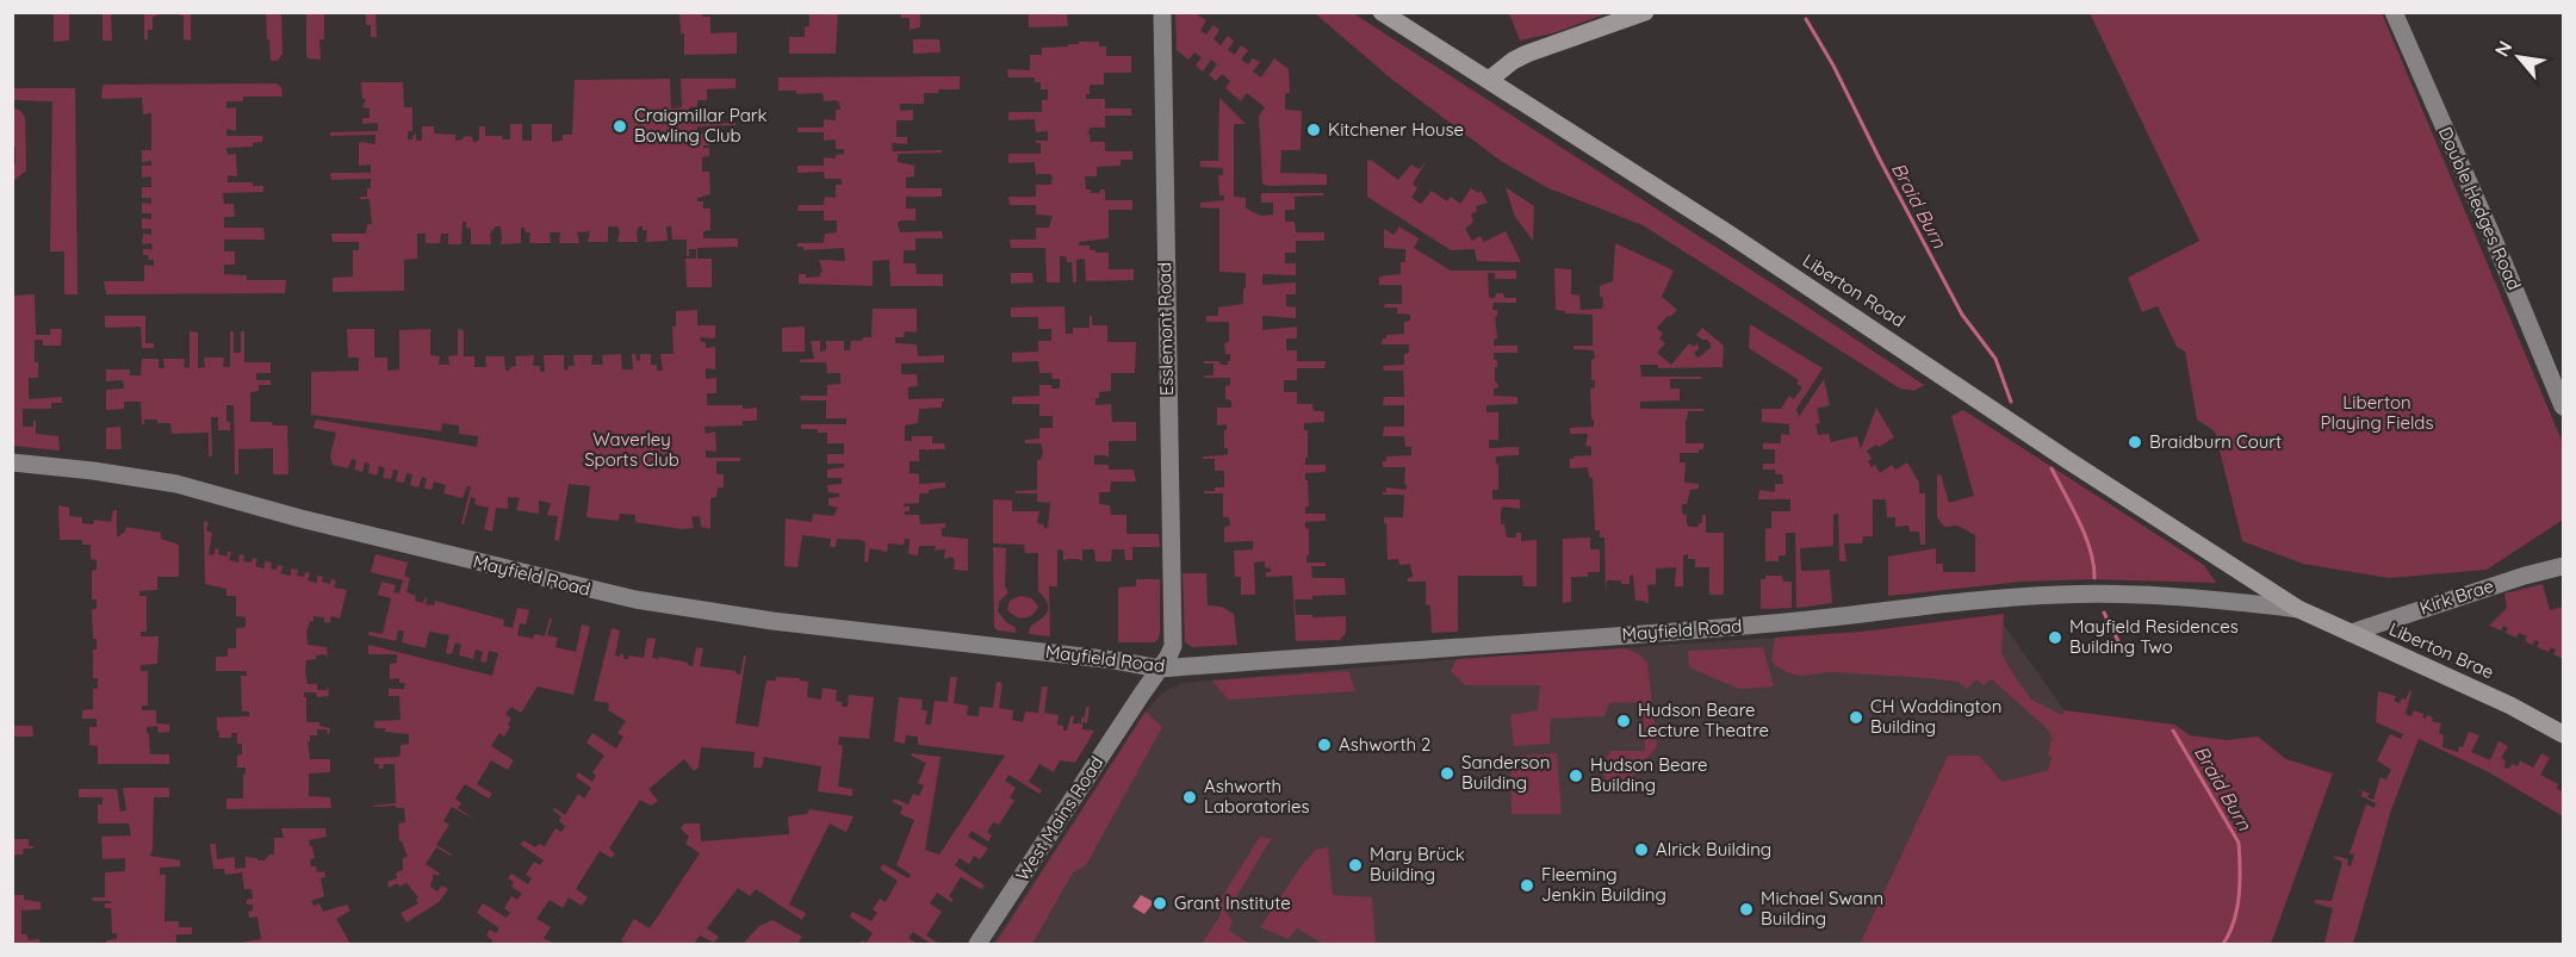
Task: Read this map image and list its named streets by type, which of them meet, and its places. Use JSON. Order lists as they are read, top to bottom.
{
  "streets": {
    "main road": ["Liberton Road", "Liberton Brae"],
    "street": [
      "Double Hedges Road",
      "Esslemont Road",
      "Mayfield Road",
      "Kirk Brae",
      "West Mains Road"
    ]
  },
  "crossings": [
    ["Liberton Road", "Mayfield Road"],
    ["Liberton Road", "Liberton Brae"],
    ["Esslemont Road", "Mayfield Road"],
    ["Esslemont Road", "West Mains Road"],
    ["Mayfield Road", "Liberton Brae"],
    ["Mayfield Road", "West Mains Road"],
    ["Kirk Brae", "Liberton Brae"]
  ],
  "water": ["Braid Burn"],
  "parks": ["Liberton Playing Fields", "Waverley Sports Club"],
  "places": [
    "Craigmillar Park Bowling Club",
    "Kitchener House",
    "Braidburn Court",
    "Mayfield Residences Building Two",
    "CH Waddington Building",
    "Hudson Beare Lecture Theatre",
    "Ashworth 2",
    "Sanderson Building",
    "Hudson Beare Building",
    "Ashworth Laboratories",
    "Alrick Building",
    "Mary Brück Building",
    "Fleeming Jenkin Building",
    "Grant Institute",
    "Michael Swann Building"
  ],
  "north": "top left"
}
